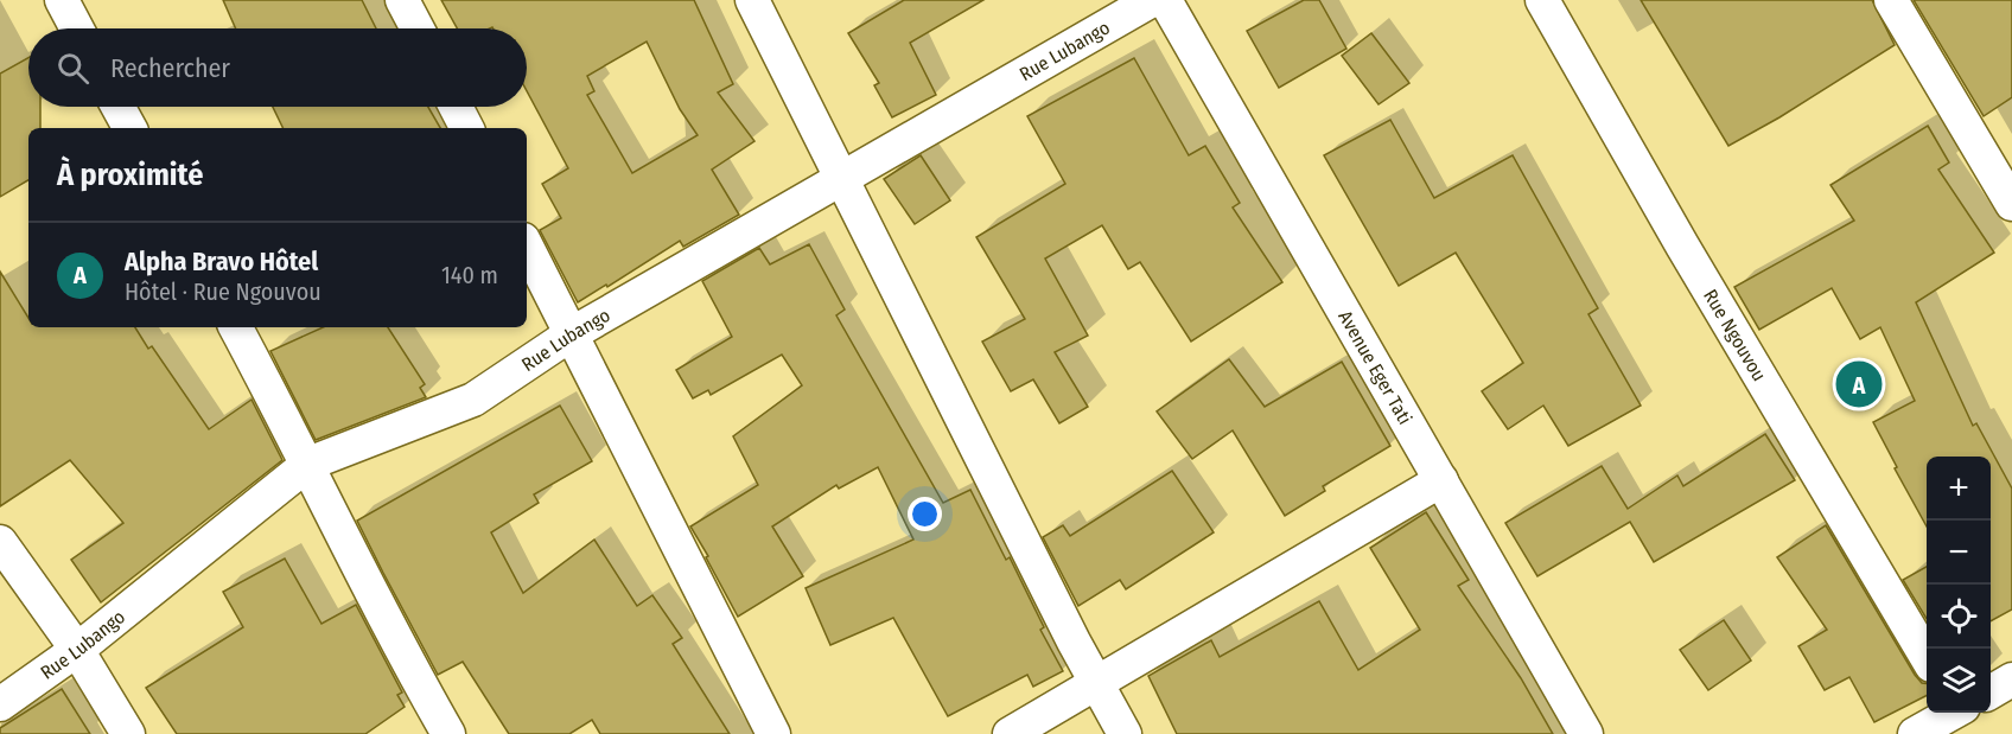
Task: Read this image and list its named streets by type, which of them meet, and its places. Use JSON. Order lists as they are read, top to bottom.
{
  "streets": {
    "street": ["Rue Lubango", "Rue Ngouvou", "Avenue Eger Tati"]
  },
  "page": {
    "search": "Rechercher",
    "heading": "À proximité",
    "list": [
      {
        "mark": "A",
        "name": "Alpha Bravo Hôtel",
        "note": "Hôtel · Rue Ngouvou",
        "value": "140 m"
      }
    ],
    "pins": "A",
    "map_buttons": ["+", "−"]
  }
}
